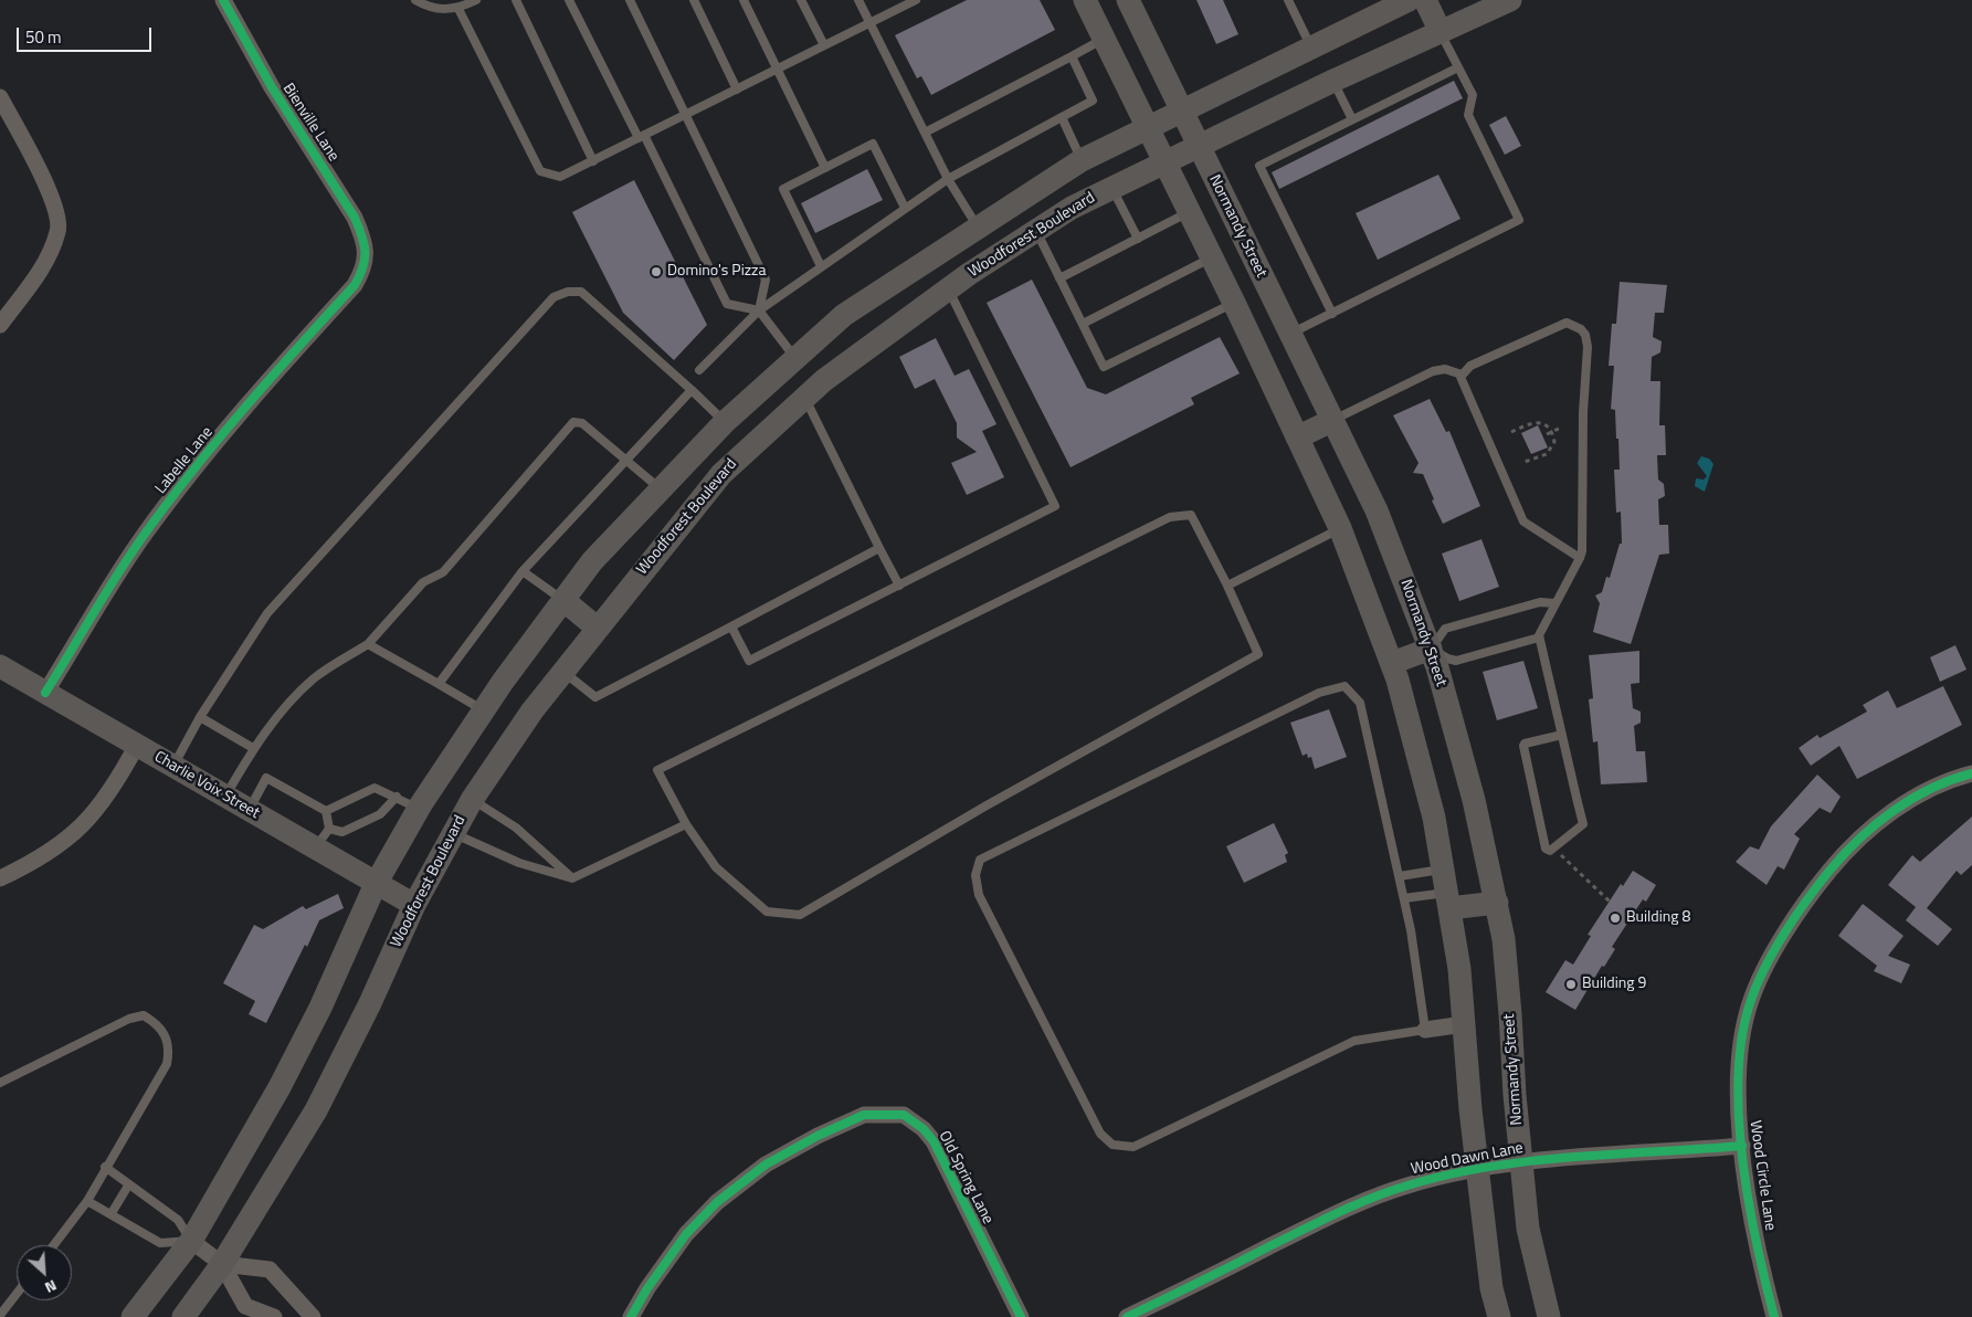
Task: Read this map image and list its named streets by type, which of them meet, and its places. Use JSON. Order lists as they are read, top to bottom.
{
  "streets": {
    "main road": ["Normandy Street", "Woodforest Boulevard", "Charlie Voix Street"],
    "street": [
      "Bienville Lane",
      "Labelle Lane",
      "Wood Dawn Lane",
      "Wood Circle Lane",
      "Old Spring Lane"
    ]
  },
  "crossings": [
    ["Bienville Lane", "Labelle Lane"],
    ["Normandy Street", "Woodforest Boulevard"],
    ["Normandy Street", "Wood Dawn Lane"],
    ["Woodforest Boulevard", "Charlie Voix Street"],
    ["Labelle Lane", "Charlie Voix Street"],
    ["Wood Dawn Lane", "Wood Circle Lane"]
  ],
  "places": ["Domino's Pizza", "Building 8", "Building 9"],
  "scale_bar": "50 m",
  "north": "bottom right"
}
